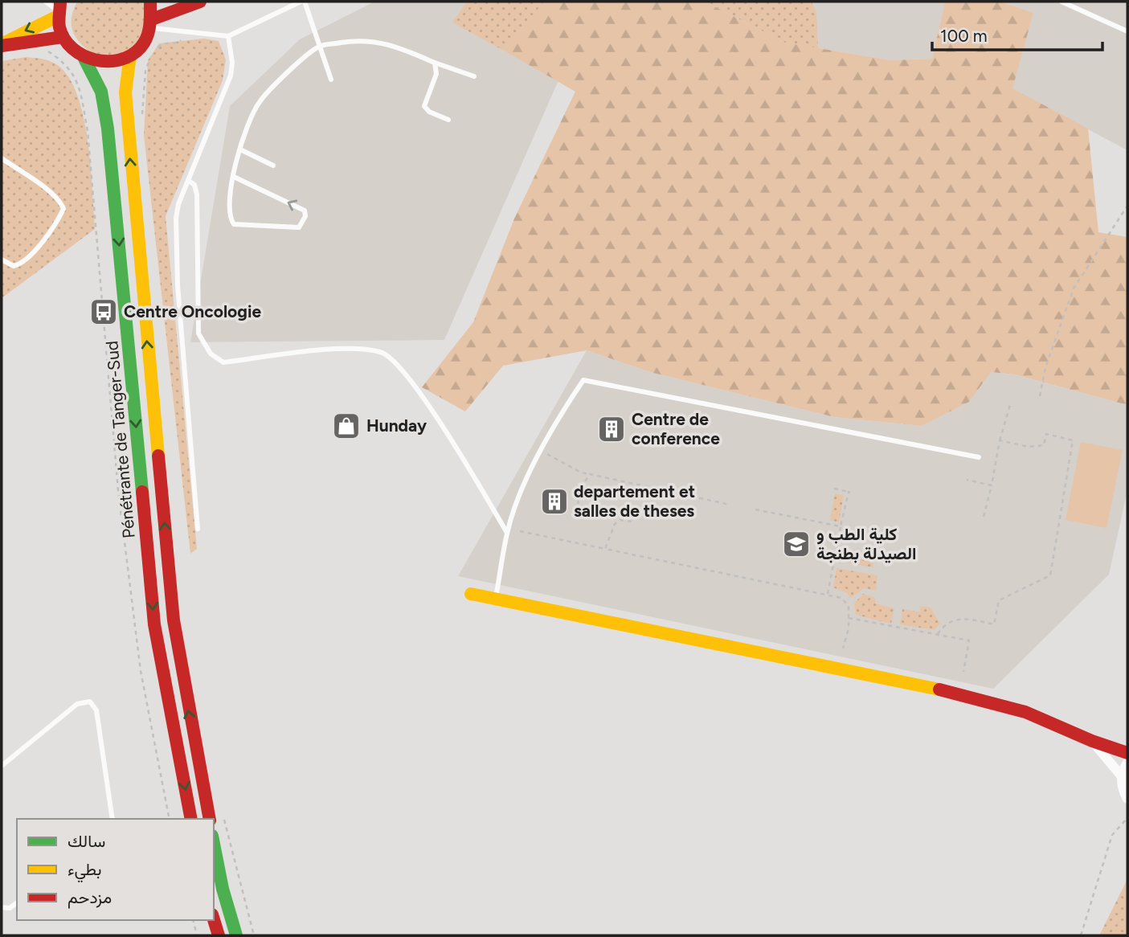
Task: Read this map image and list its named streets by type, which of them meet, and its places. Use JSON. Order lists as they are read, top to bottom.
{
  "streets": {
    "main road": ["Pénétrante de Tanger-Sud"]
  },
  "places": {
    "bus stop": ["Centre Oncologie"],
    "shop": ["Hunday"],
    "building": ["Centre de conference", "departement et salles de theses"],
    "school or university": ["كلية الطب و الصيدلة بطنجة"]
  },
  "legend": ["سالك", "بطيء", "مزدحم"],
  "scale_bar": "100 m"
}
